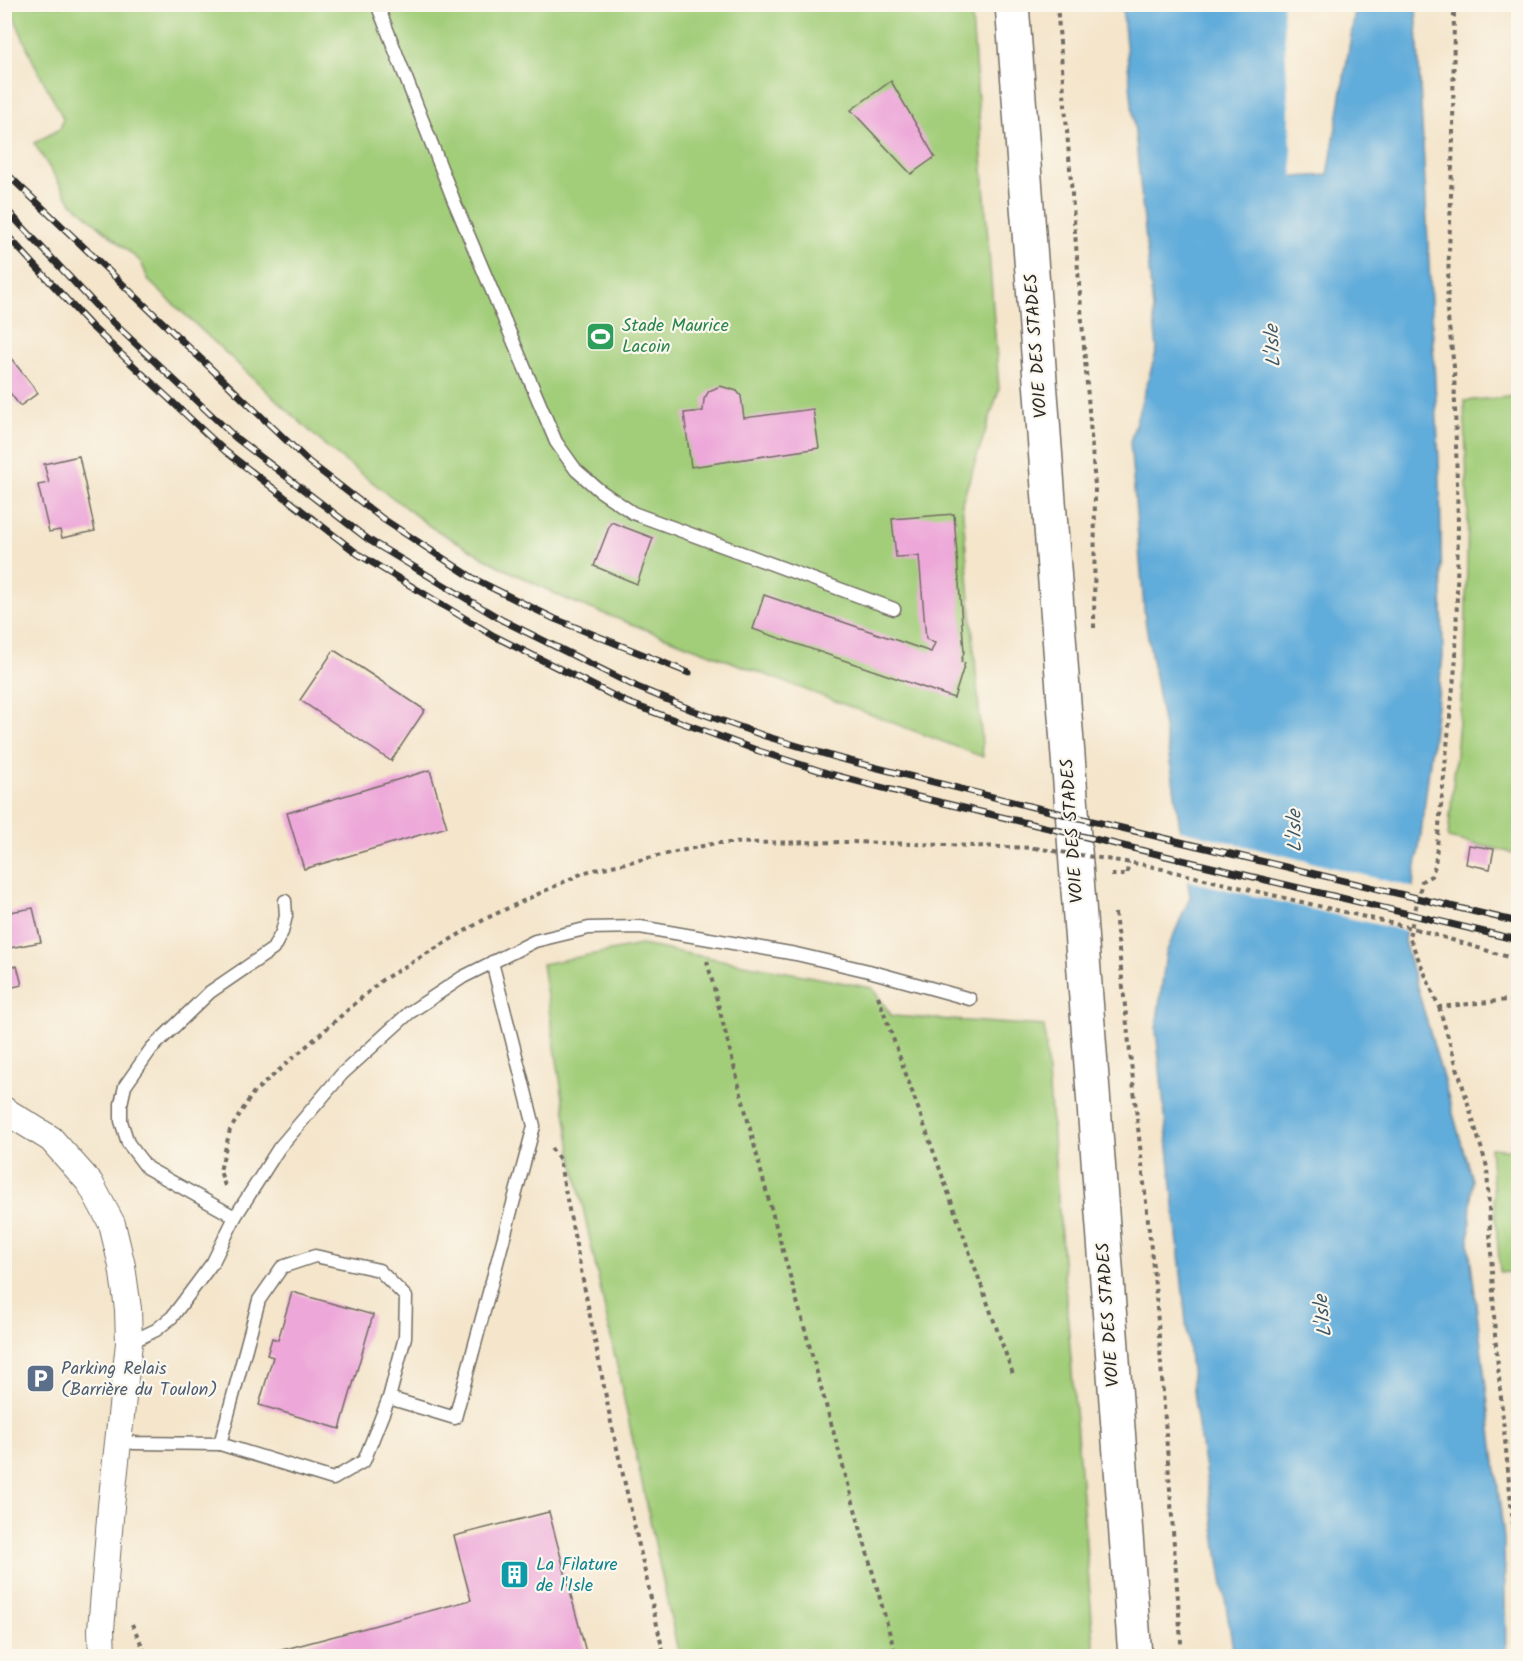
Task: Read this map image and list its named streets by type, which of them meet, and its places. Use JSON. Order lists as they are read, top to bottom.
{
  "streets": {
    "main road": ["VOIE DES STADES"]
  },
  "water": ["L'Isle"],
  "places": {
    "sports": ["Stade Maurice Lacoin"],
    "parking": ["Parking Relais (Barrière du Toulon)"],
    "building": ["La Filature de l'Isle"]
  }
}
